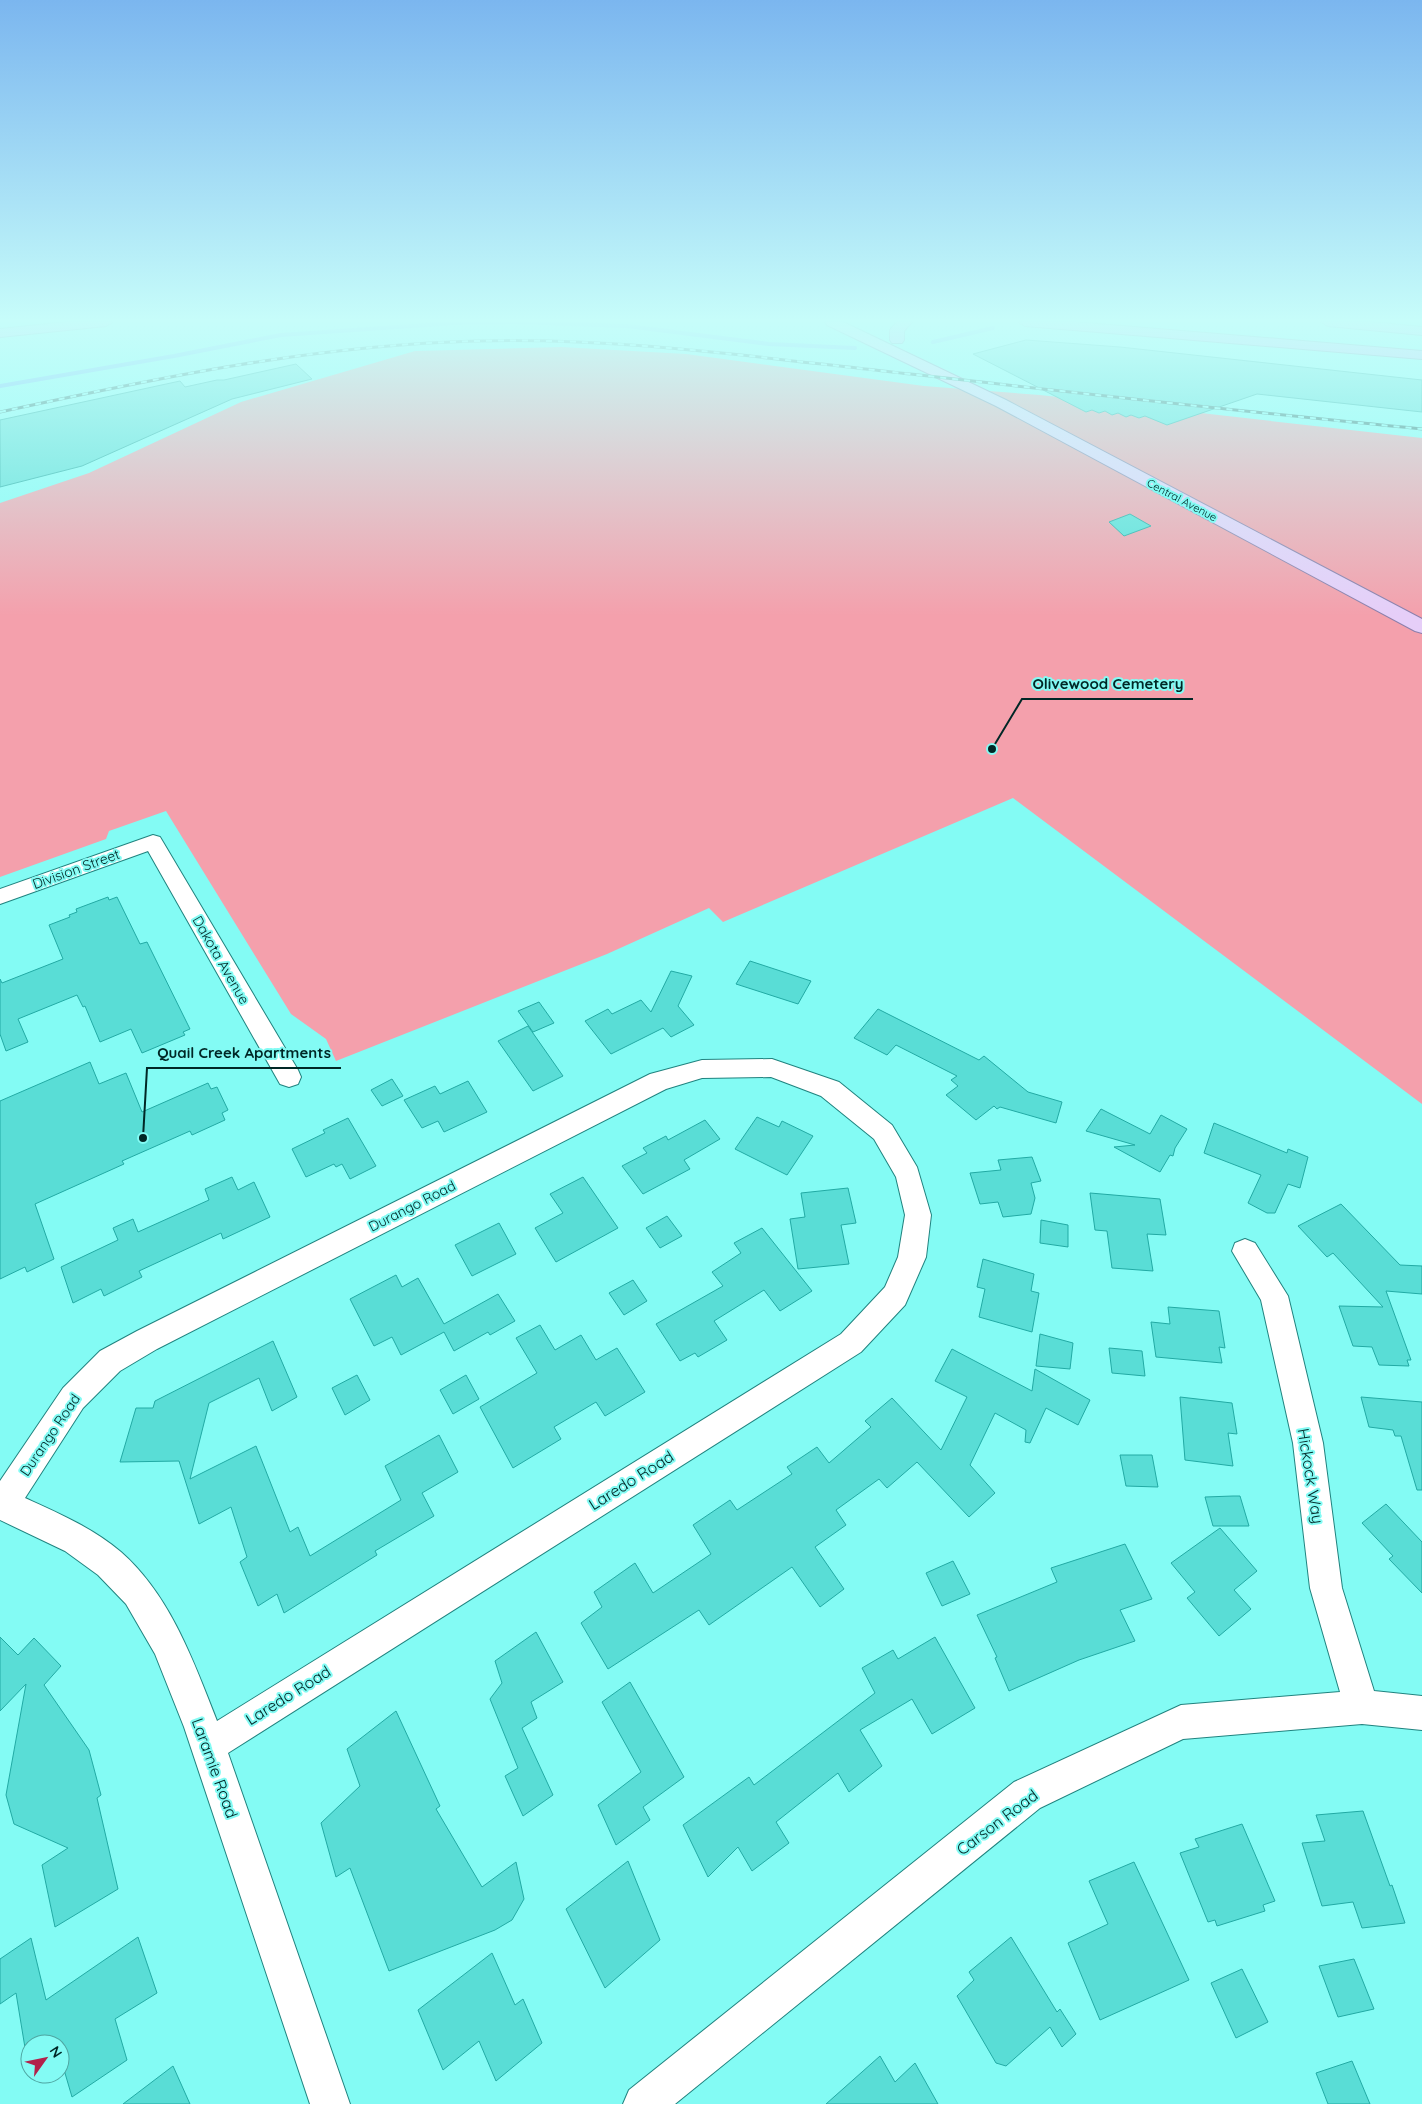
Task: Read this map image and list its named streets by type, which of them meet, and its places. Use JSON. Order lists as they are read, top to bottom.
{
  "streets": {
    "main road": ["Central Avenue"],
    "street": [
      "Division Street",
      "Dakota Avenue",
      "Durango Road",
      "Hickock Way",
      "Laredo Road",
      "Laramie Road",
      "Carson Road"
    ]
  },
  "crossings": [
    ["Division Street", "Dakota Avenue"],
    ["Durango Road", "Laredo Road"],
    ["Durango Road", "Laramie Road"],
    ["Hickock Way", "Carson Road"],
    ["Laredo Road", "Laramie Road"]
  ],
  "places": ["Olivewood Cemetery", "Quail Creek Apartments"],
  "north": "top right"
}
